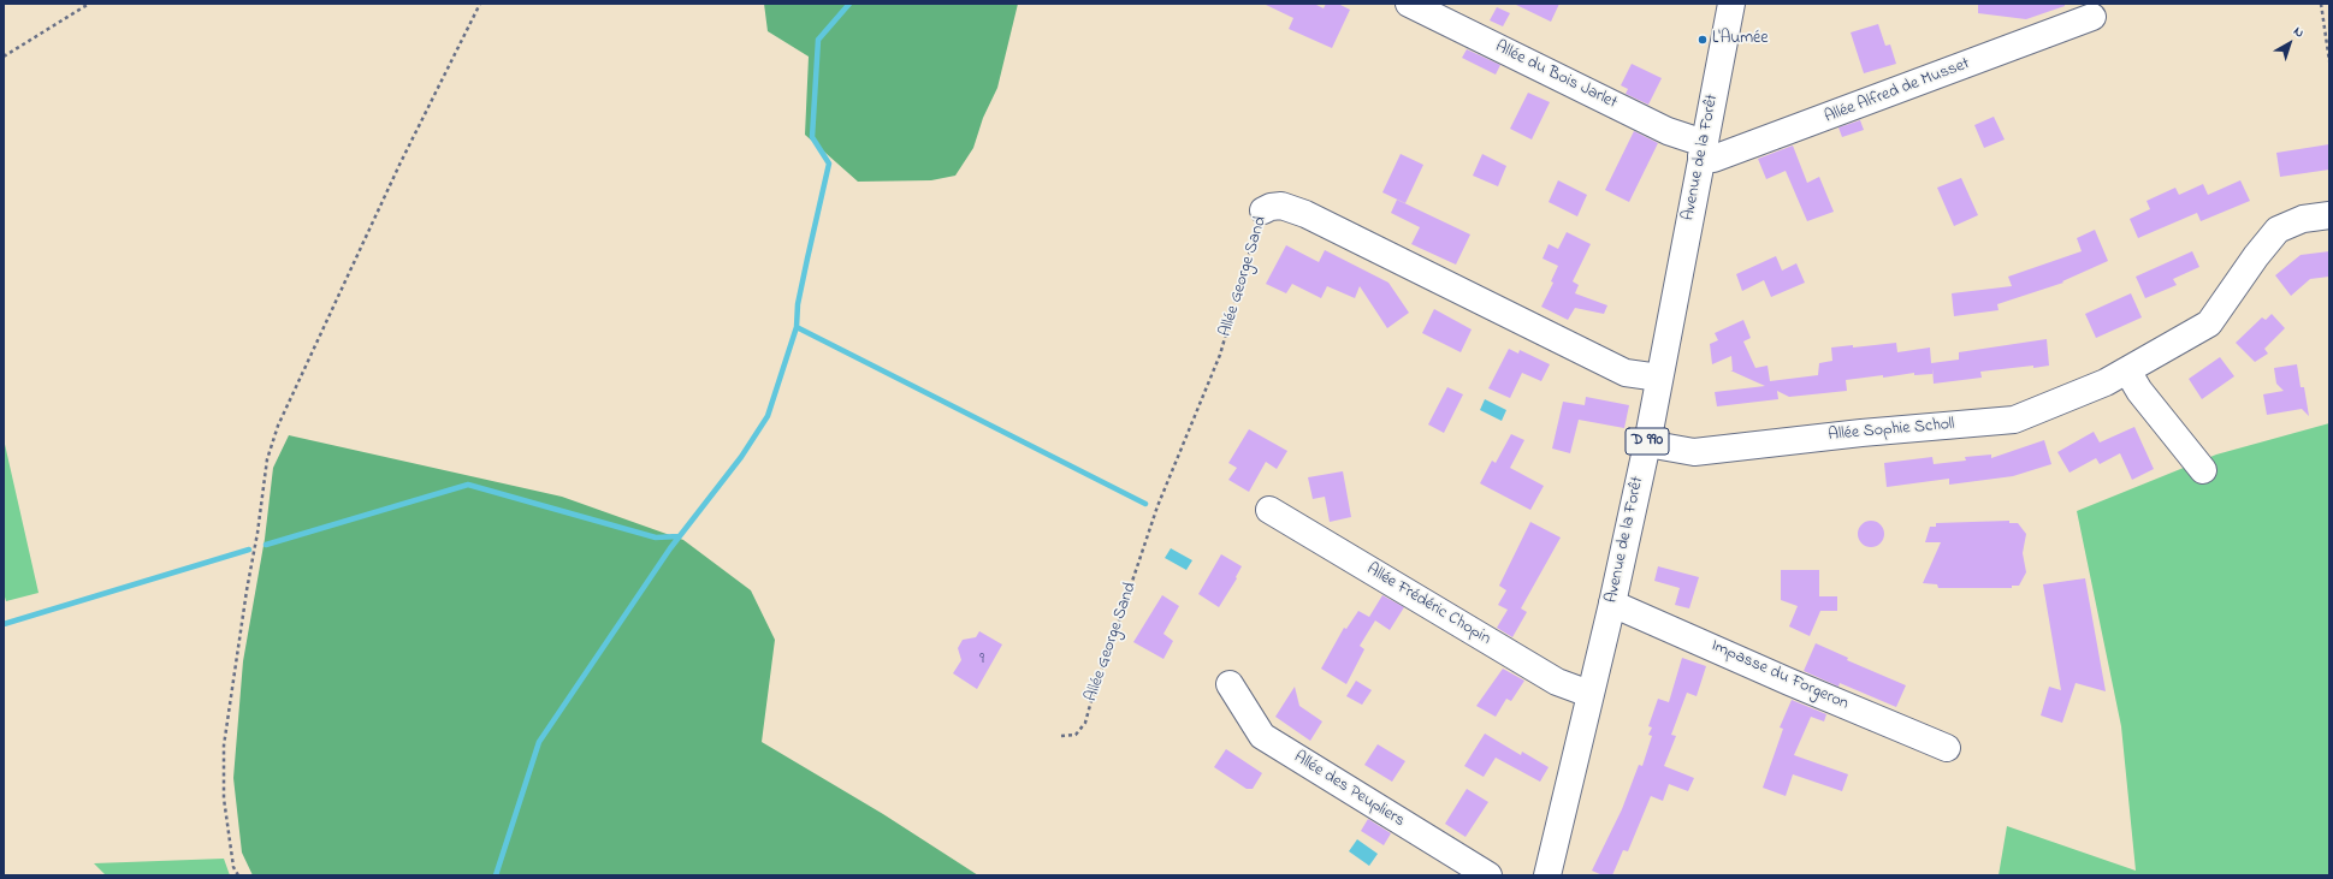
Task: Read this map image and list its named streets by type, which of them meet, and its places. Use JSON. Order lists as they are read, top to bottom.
{
  "streets": {
    "street": [
      "Allée du Bois Jarlet",
      "Allée Alfred de Musset",
      "Avenue de la Forêt",
      "Allée George Sand",
      "Allée Sophie Scholl",
      "D 990",
      "Allée Frédéric Chopin",
      "Impasse du Forgeron",
      "Allée des Peupliers"
    ]
  },
  "crossings": [
    ["Allée du Bois Jarlet", "Allée Alfred de Musset"],
    ["Allée du Bois Jarlet", "Avenue de la Forêt"],
    ["Allée Alfred de Musset", "Avenue de la Forêt"],
    ["Avenue de la Forêt", "Allée George Sand"],
    ["Avenue de la Forêt", "Allée Sophie Scholl"],
    ["Avenue de la Forêt", "Allée Frédéric Chopin"],
    ["Avenue de la Forêt", "Impasse du Forgeron"]
  ],
  "places": ["L'Aumée"],
  "house_numbers": ["9"],
  "north": "top right"
}
